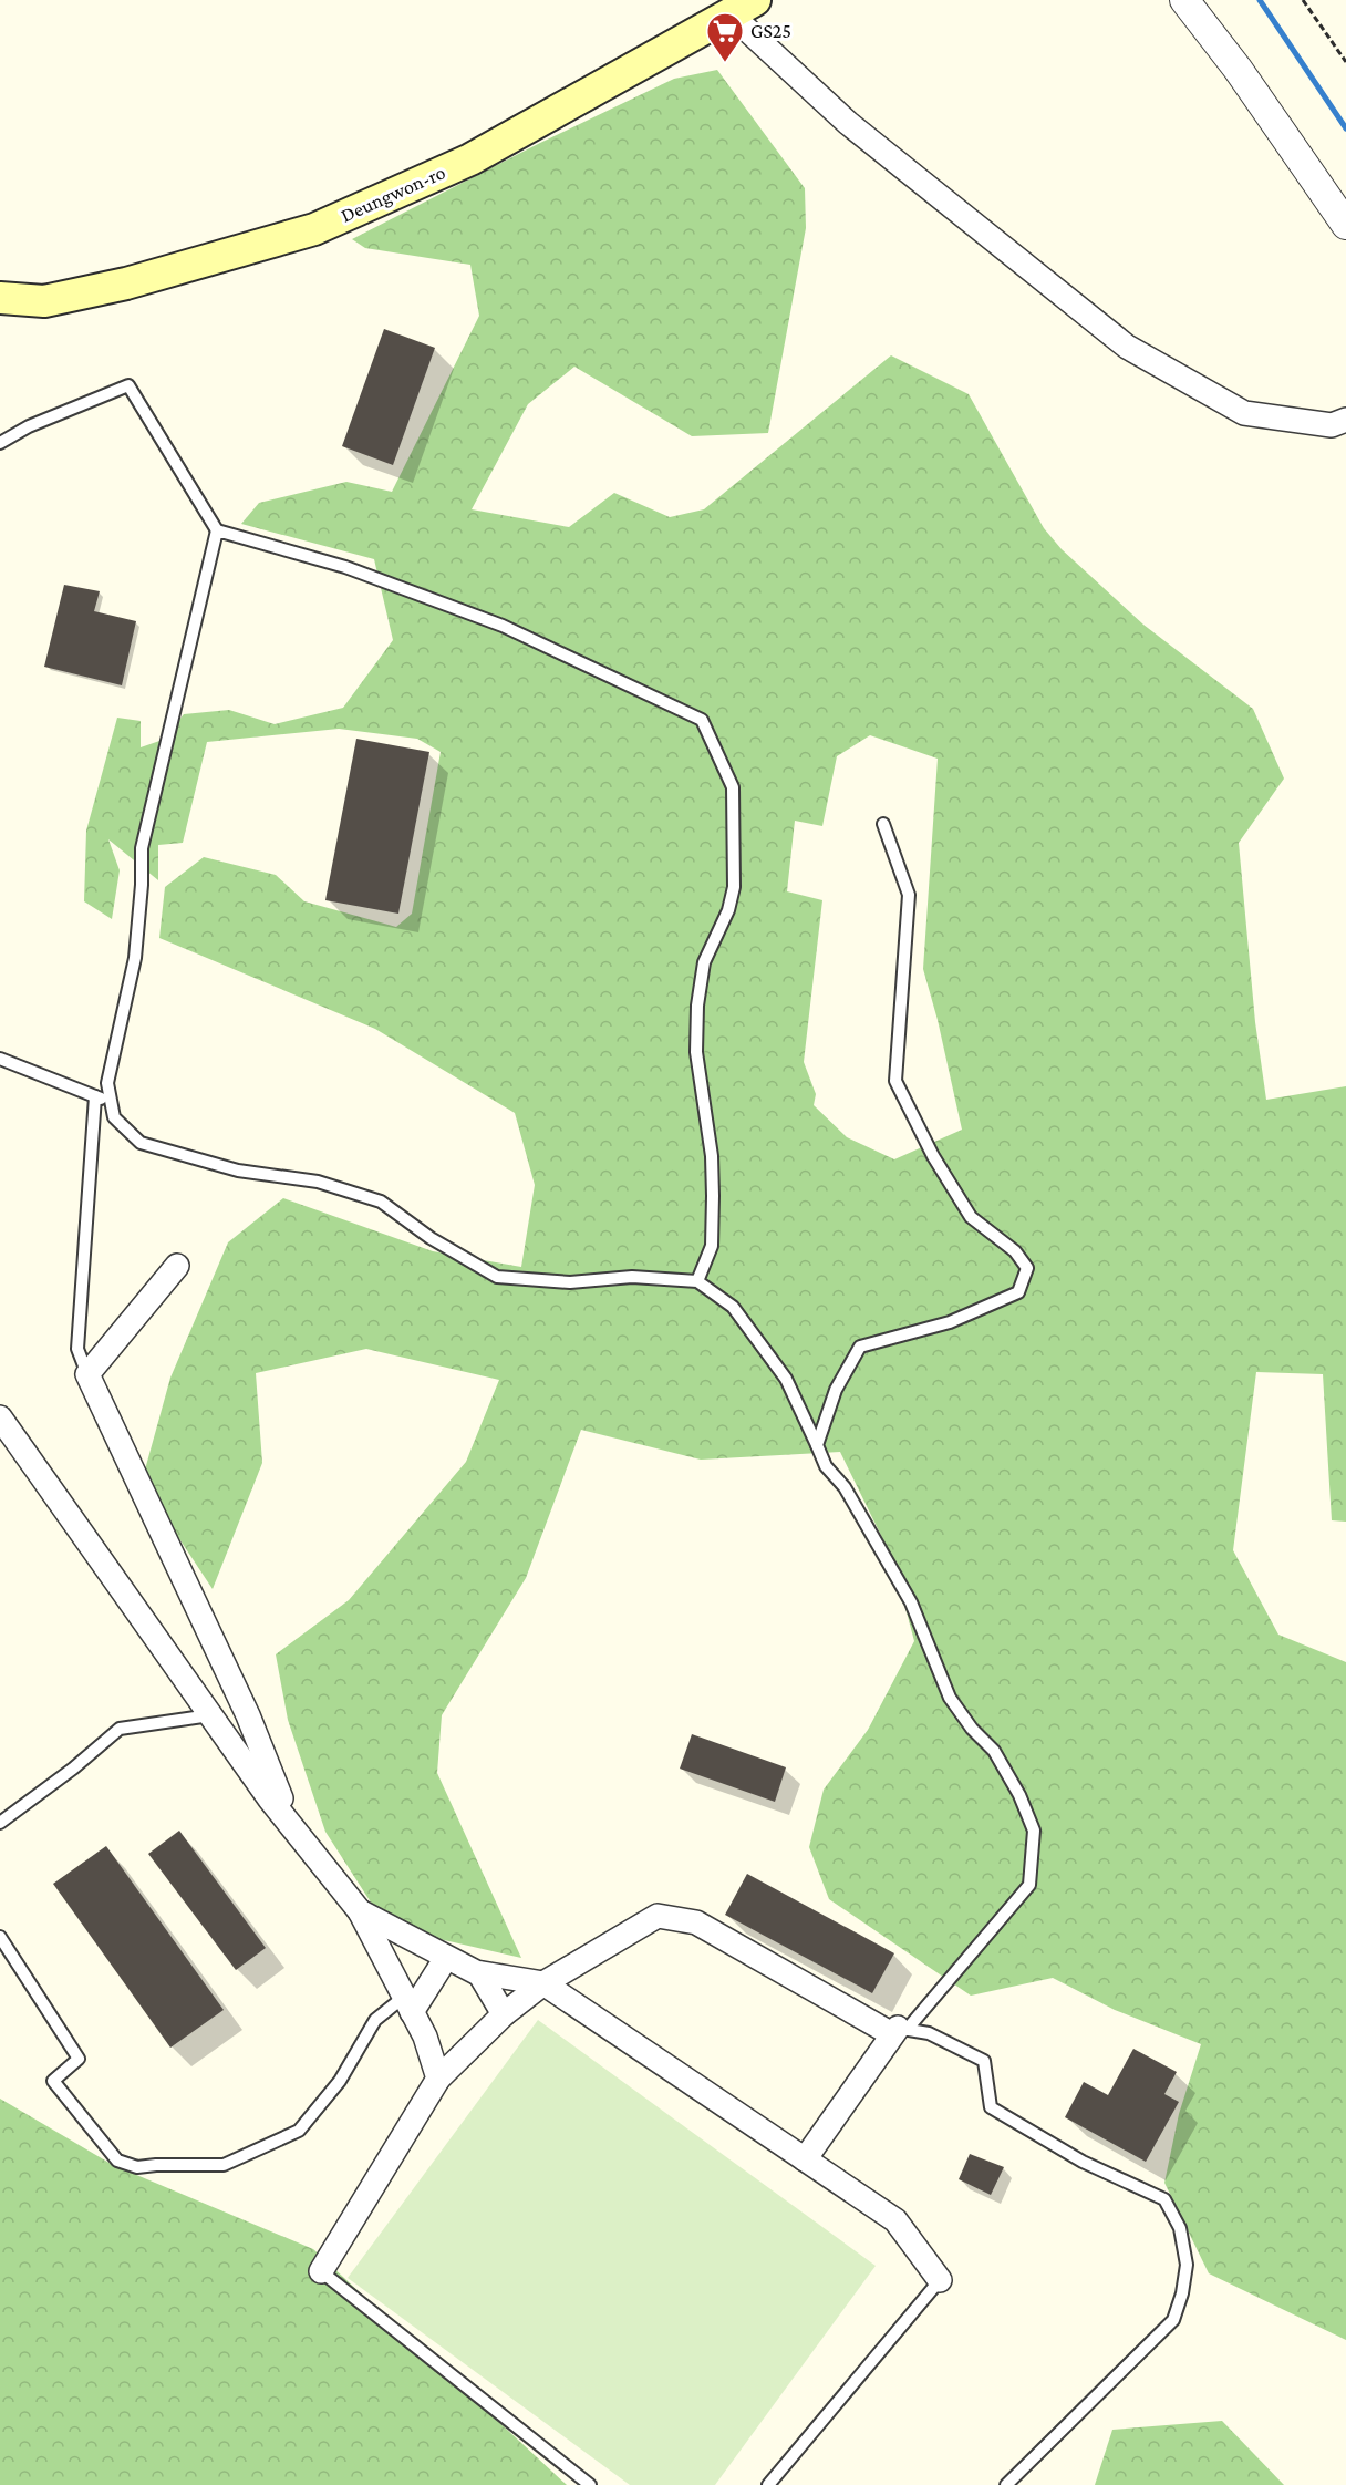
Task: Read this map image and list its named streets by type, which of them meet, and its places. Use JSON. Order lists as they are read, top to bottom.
{
  "streets": {
    "main road": ["Deungwon-ro"]
  },
  "places": {
    "supermarket": ["GS25"]
  }
}
